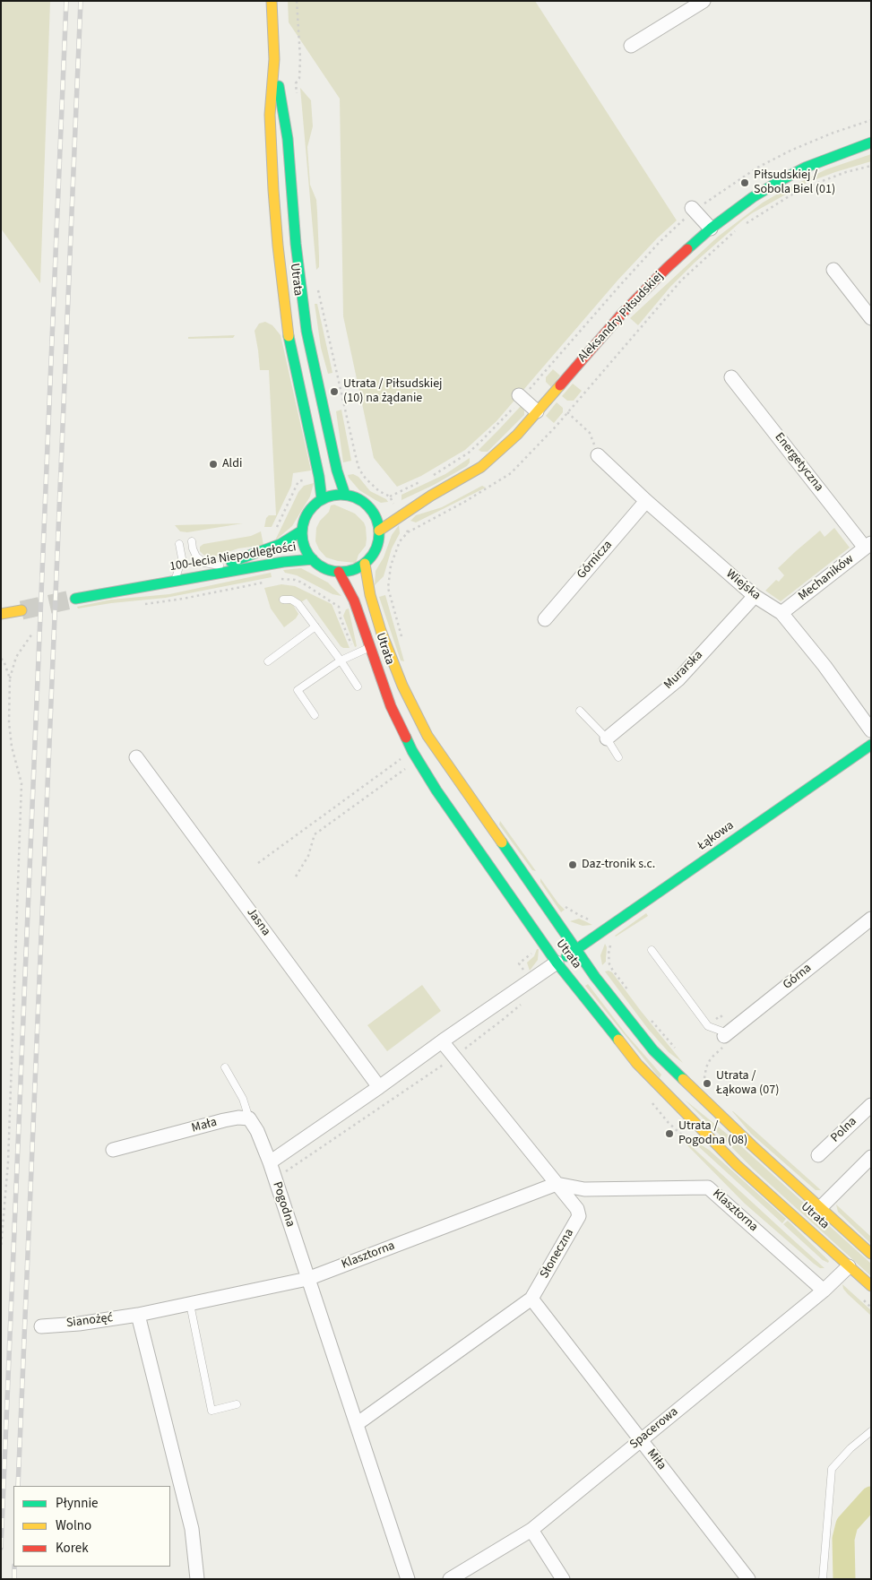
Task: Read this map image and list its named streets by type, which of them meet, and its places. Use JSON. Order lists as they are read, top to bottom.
{
  "streets": {
    "main road": [
      "Utrata",
      "Aleksandry Piłsudskiej",
      "100-lecia Niepodległości",
      "Łąkowa"
    ],
    "street": [
      "Energetyczna",
      "Górnicza",
      "Mechaników",
      "Wiejska",
      "Murarska",
      "Jasna",
      "Górna",
      "Mała",
      "Polna",
      "Pogodna",
      "Klasztorna",
      "Słoneczna",
      "Sianożęć",
      "Spacerowa",
      "Miła"
    ]
  },
  "crossings": [
    ["Utrata", "Aleksandry Piłsudskiej"],
    ["Utrata", "100-lecia Niepodległości"],
    ["Utrata", "Łąkowa"],
    ["Utrata", "Spacerowa"],
    ["Aleksandry Piłsudskiej", "100-lecia Niepodległości"],
    ["Energetyczna", "Mechaników"],
    ["Górnicza", "Wiejska"],
    ["Mechaników", "Wiejska"],
    ["Wiejska", "Murarska"],
    ["Pogodna", "Klasztorna"],
    ["Pogodna", "Słoneczna"],
    ["Klasztorna", "Słoneczna"],
    ["Klasztorna", "Sianożęć"],
    ["Klasztorna", "Spacerowa"],
    ["Słoneczna", "Miła"],
    ["Spacerowa", "Miła"]
  ],
  "places": [
    "Piłsudskiej / Sobola Biel (01)",
    "Utrata / Piłsudskiej (10) na żądanie",
    "Aldi",
    "Daz-tronik s.c.",
    "Utrata / Łąkowa (07)",
    "Utrata / Pogodna (08)"
  ],
  "legend": ["Płynnie", "Wolno", "Korek"]
}
